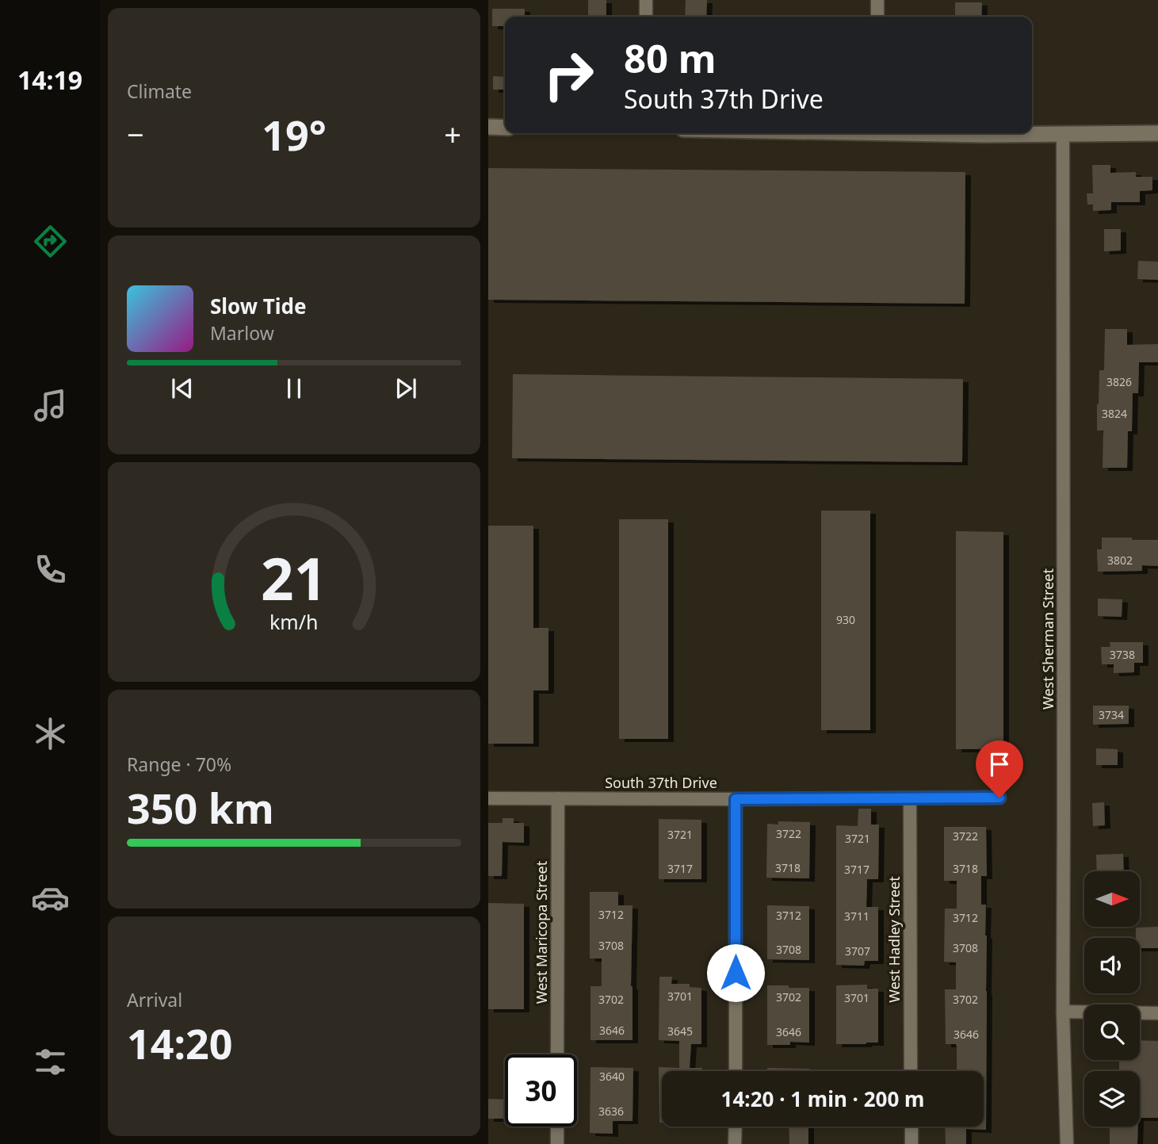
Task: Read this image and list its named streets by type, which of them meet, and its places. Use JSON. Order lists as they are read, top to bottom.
{
  "streets": {
    "street": [
      "West Sherman Street",
      "South 37th Drive",
      "West Maricopa Street",
      "West Hadley Street"
    ]
  },
  "crossings": [
    ["South 37th Drive", "West Maricopa Street"],
    ["South 37th Drive", "West Hadley Street"]
  ],
  "house_numbers": [
    "3826",
    "3824",
    "3802",
    "930",
    "3738",
    "3734",
    "3722",
    "3721",
    "3722",
    "3721",
    "3718",
    "3717",
    "3718",
    "3717",
    "3712",
    "3712",
    "3711",
    "3712",
    "3708",
    "3708",
    "3708",
    "3707",
    "3701",
    "3702",
    "3701",
    "3702",
    "3702",
    "3646",
    "3645",
    "3646",
    "3646",
    "3640",
    "3636"
  ],
  "north": "right",
  "page": {
    "tabs": "14:19",
    "tile": [
      "Climate",
      ["Range · 70%", "350 km"],
      ["Arrival", "14:20"]
    ],
    "turn": ["80 m", "South 37th Drive"],
    "heat": ["−", "19°", "+"],
    "song": ["Slow Tide", "Marlow"],
    "limit": "30",
    "trip": "14:20 · 1 min · 200 m",
    "gauge": ["21", "km/h"]
  }
}
